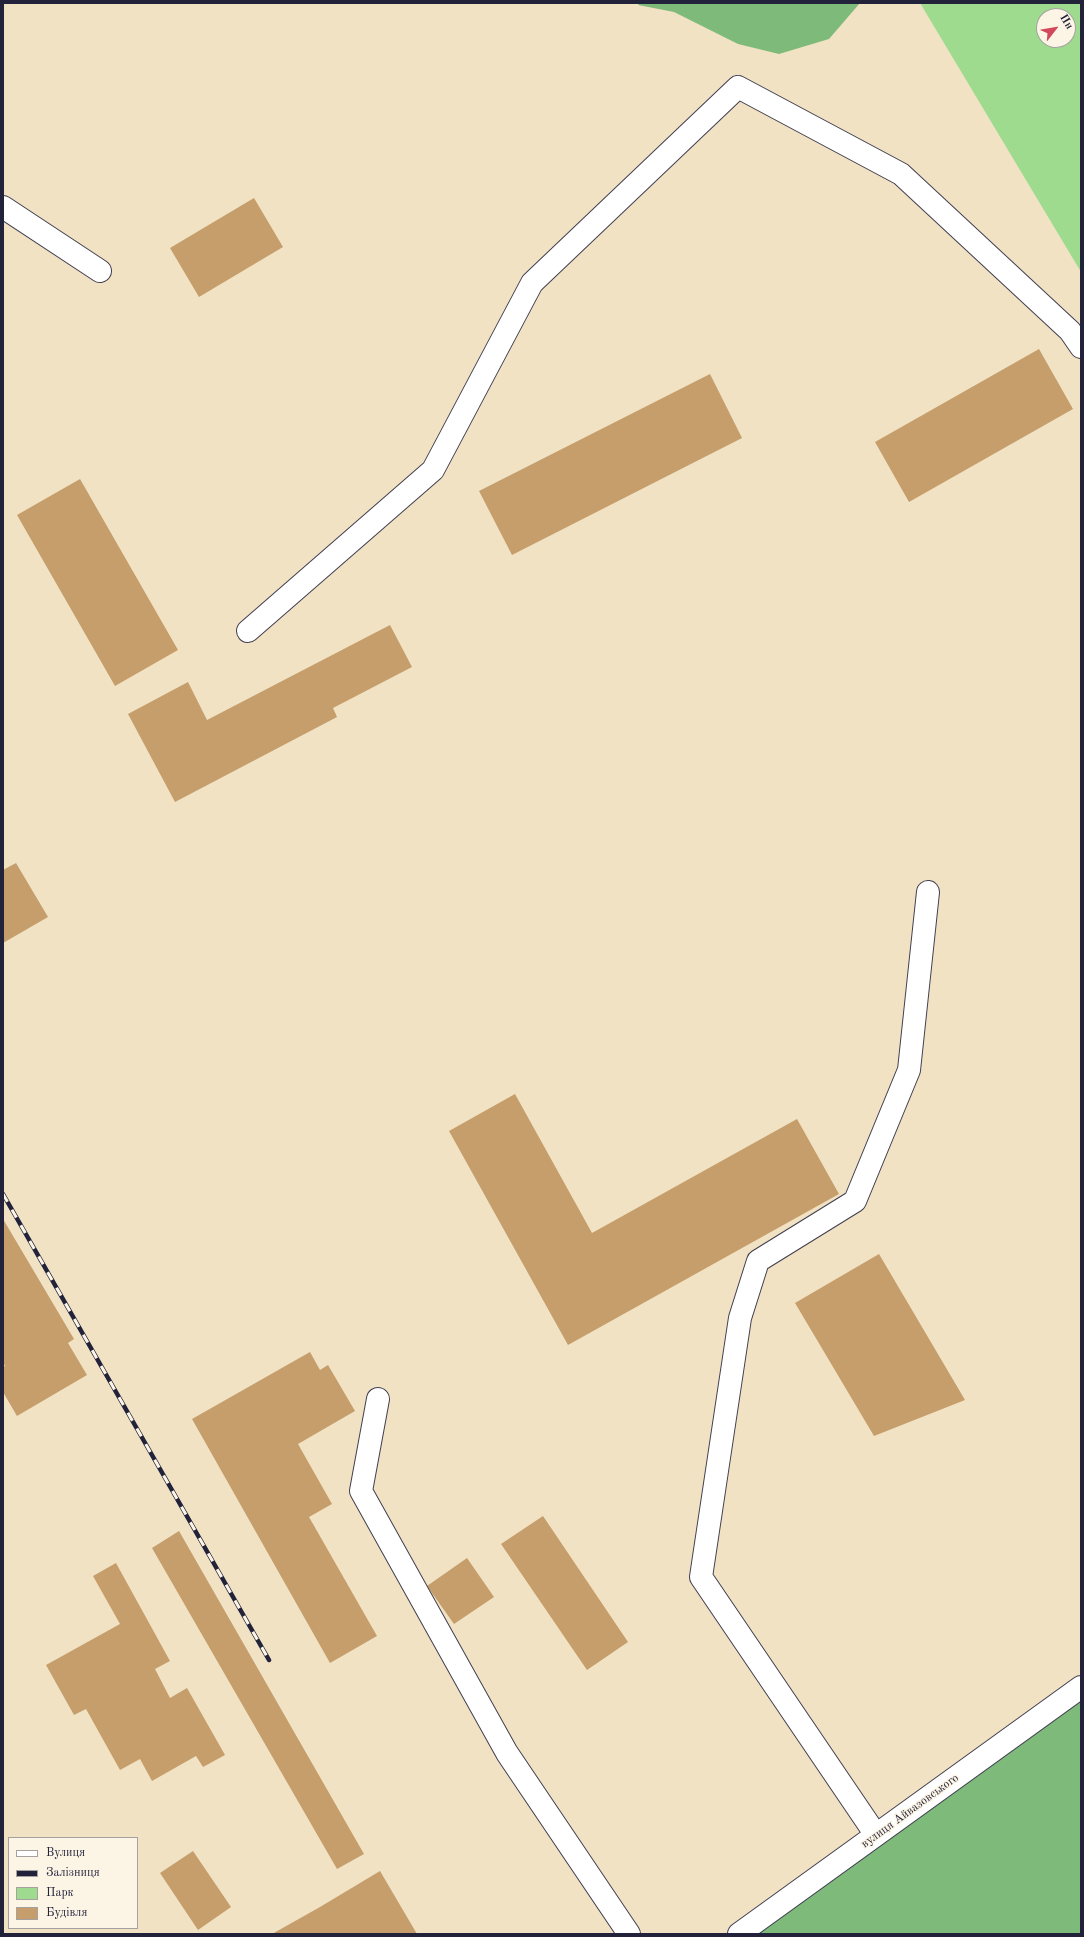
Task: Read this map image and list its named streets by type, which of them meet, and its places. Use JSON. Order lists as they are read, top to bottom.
{
  "streets": {
    "lane": ["вулиця Айвазовського"]
  },
  "legend": [
    "Вулиця",
    "Залізниця",
    "Парк",
    "Будівля"
  ],
  "north": "top right"
}
